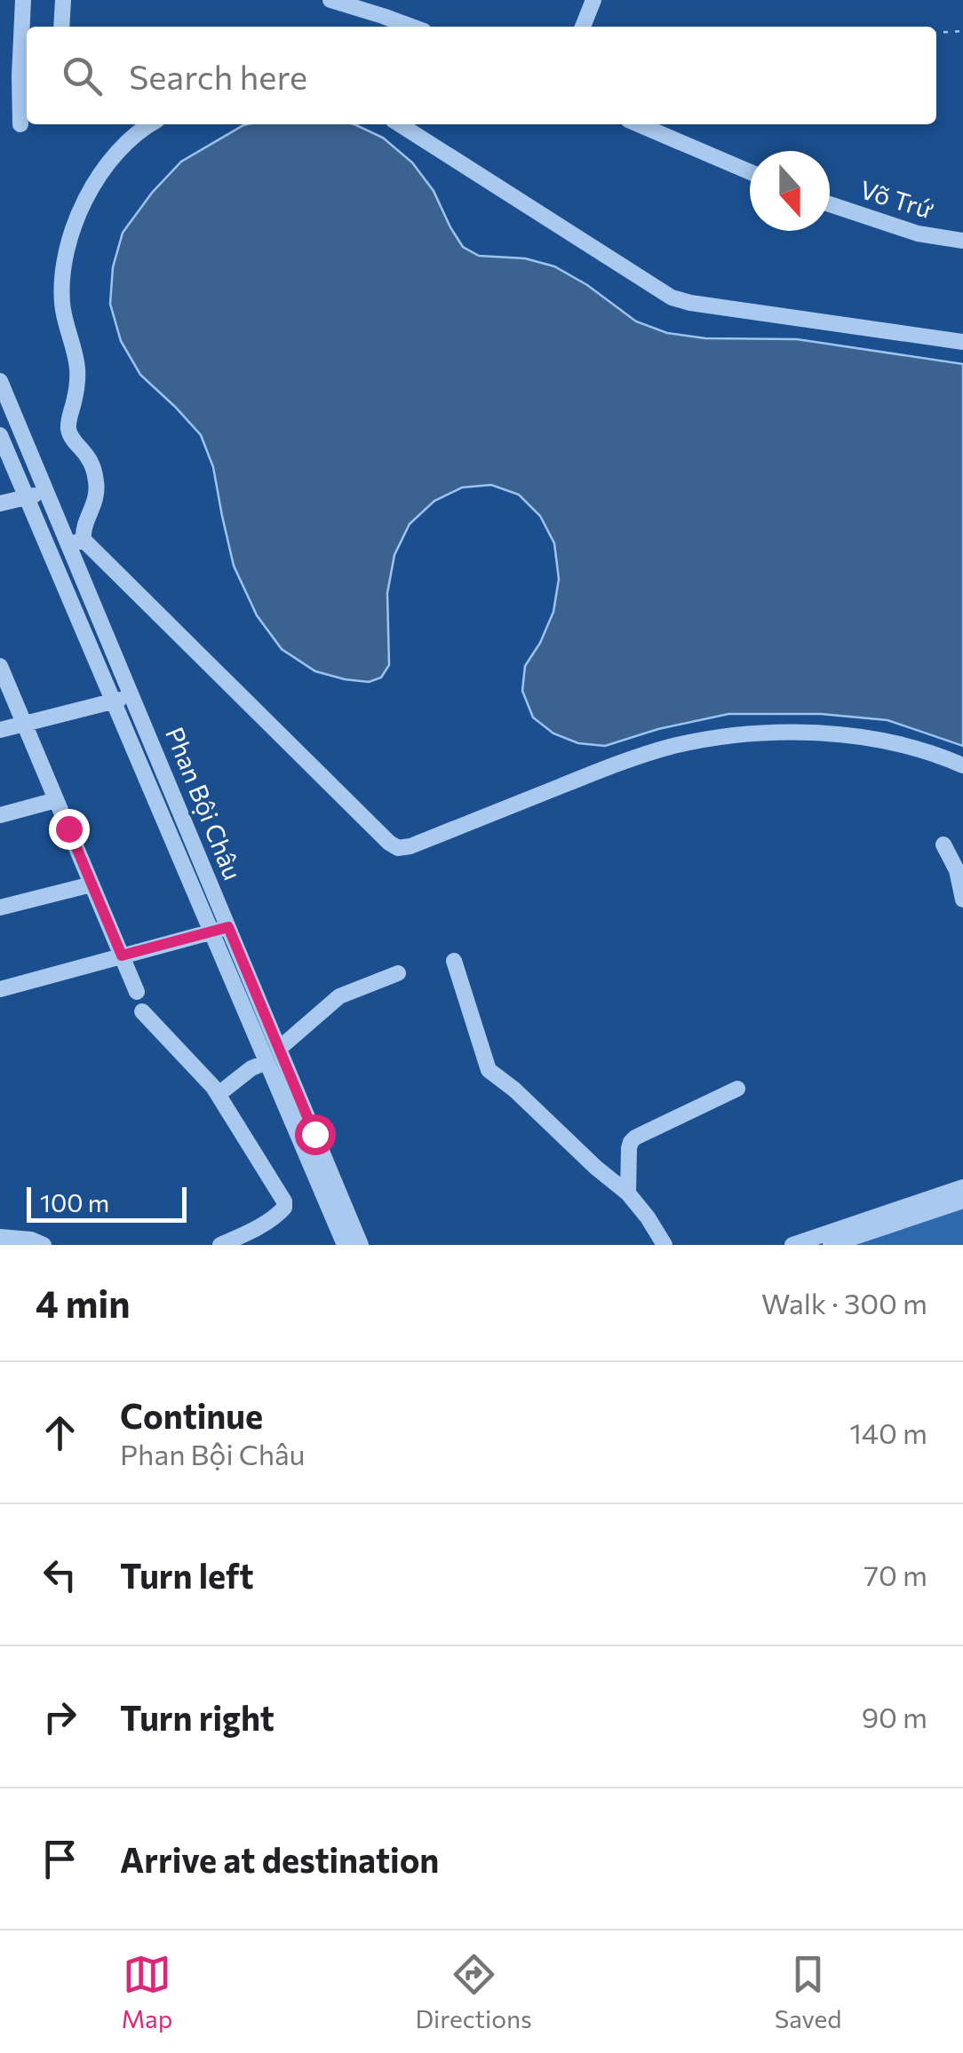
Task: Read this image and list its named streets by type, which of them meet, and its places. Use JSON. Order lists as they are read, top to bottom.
{
  "streets": {
    "street": ["Võ Trứ", "Phan Bội Châu"]
  },
  "scale_bar": "100 m",
  "north": "bottom",
  "page": {
    "search": "Search here",
    "scale": "100 m",
    "heading": ["4 min", "Walk · 300 m"],
    "list": [
      ["Continue", "Phan Bội Châu", "140 m"],
      ["Turn left", "70 m"],
      ["Turn right", "90 m"],
      "Arrive at destination"
    ],
    "nav": ["Map", "Directions", "Saved"]
  }
}
